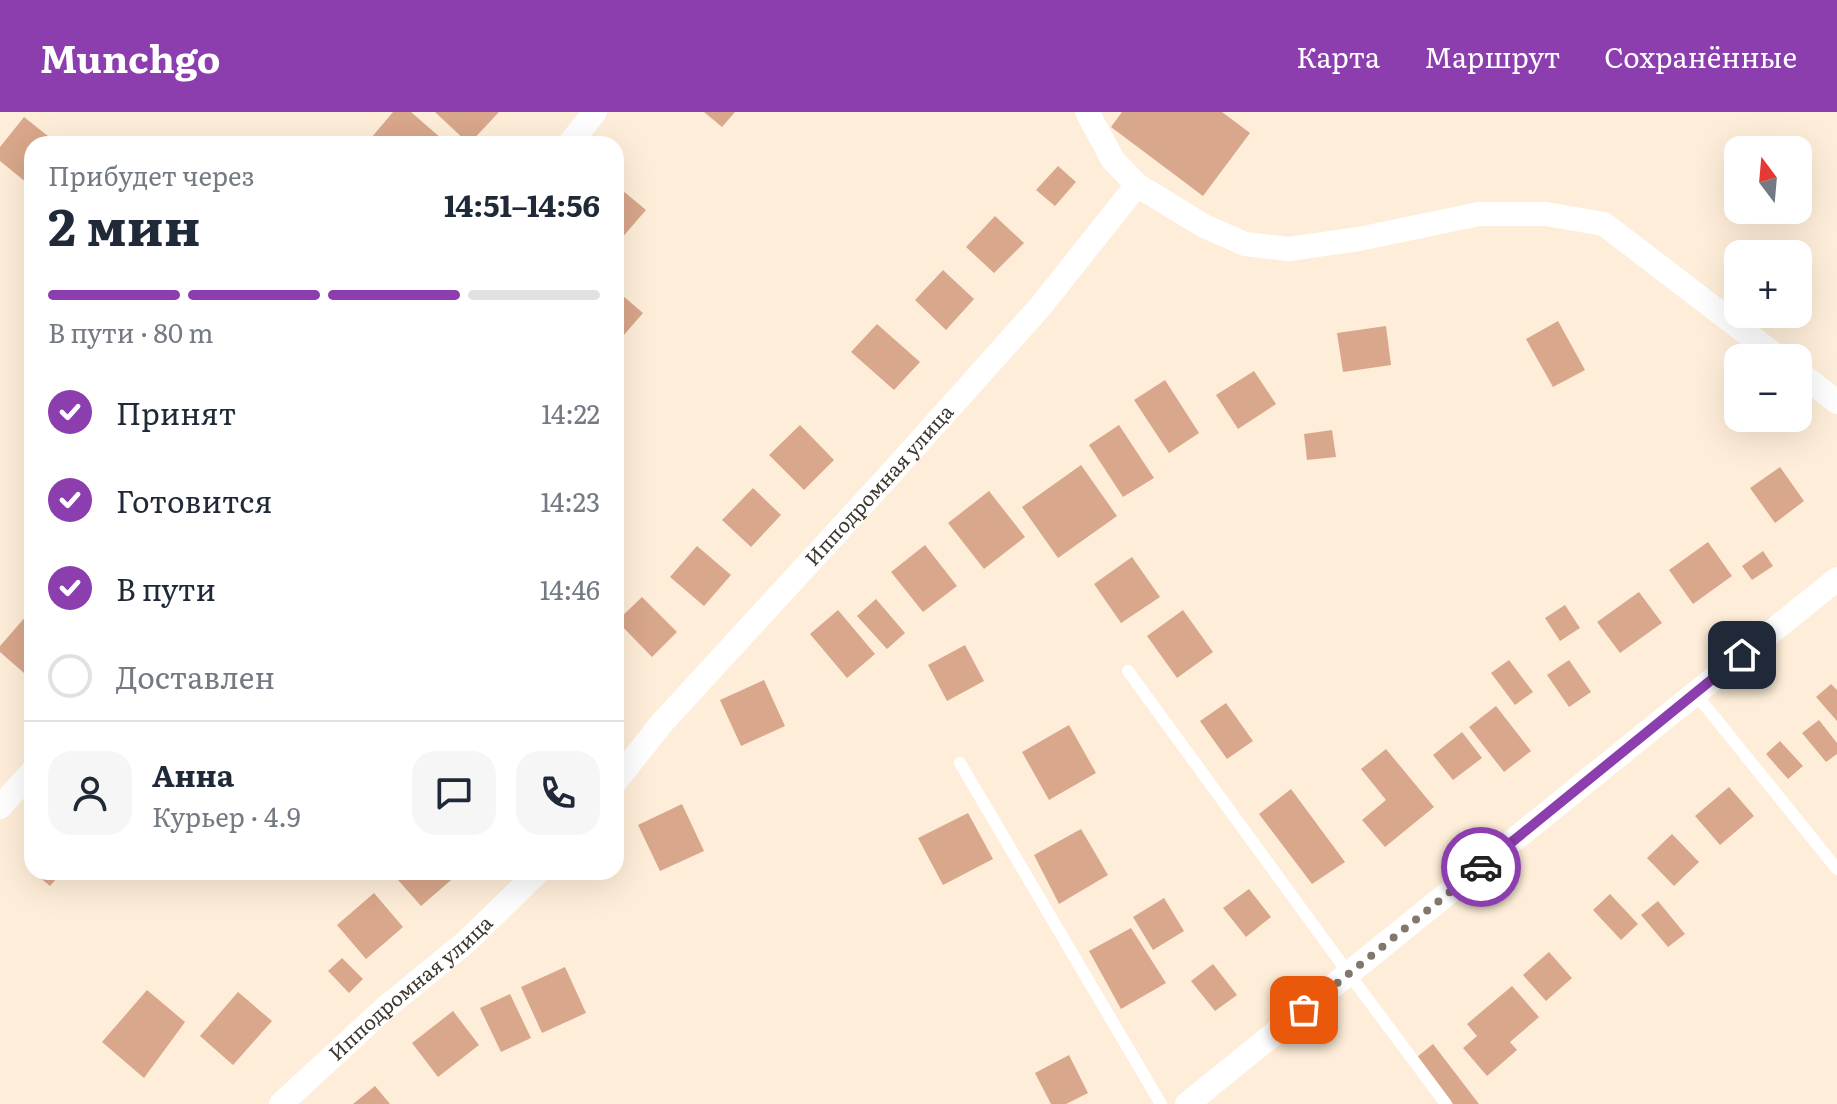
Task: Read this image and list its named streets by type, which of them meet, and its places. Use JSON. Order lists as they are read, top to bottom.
{
  "streets": {
    "street": ["Ипподромная улица"]
  },
  "north": "top",
  "page": {
    "header": "Munchgo",
    "nav": ["Карта", "Маршрут", "Сохранённые"],
    "map_buttons": ["+", "−"],
    "heading": ["2 мин", "Прибудет через", "14:51–14:56"],
    "panel": ["Анна", "Курьер · 4.9"],
    "bar": "В пути · 80 m",
    "list": [
      ["Принят", "14:22"],
      ["Готовится", "14:23"],
      ["В пути", "14:46"],
      "Доставлен"
    ]
  }
}
